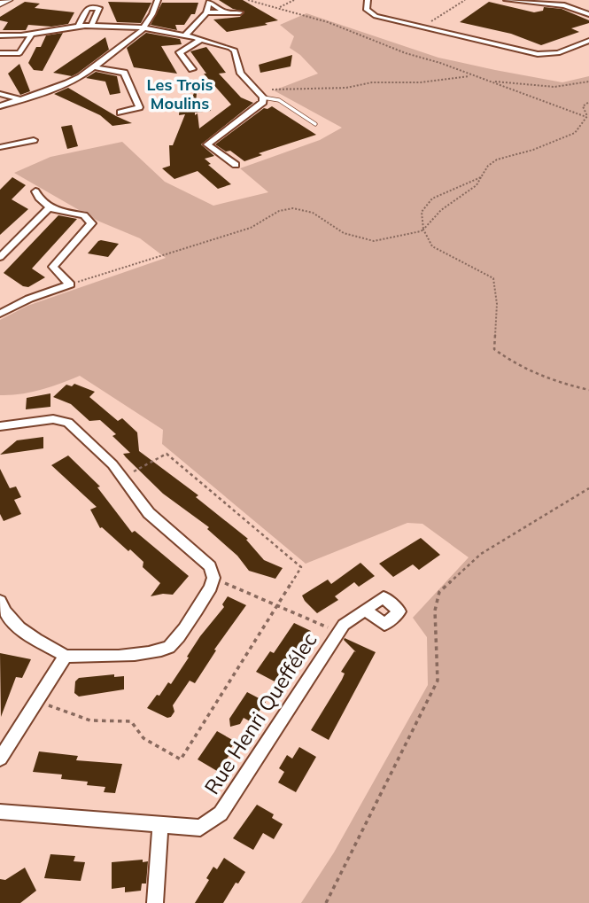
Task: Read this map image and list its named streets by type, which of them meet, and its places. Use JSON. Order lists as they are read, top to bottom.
{
  "streets": {
    "street": ["Rue Henri Queffélec"]
  },
  "districts": ["Les Trois Moulins"]
}
